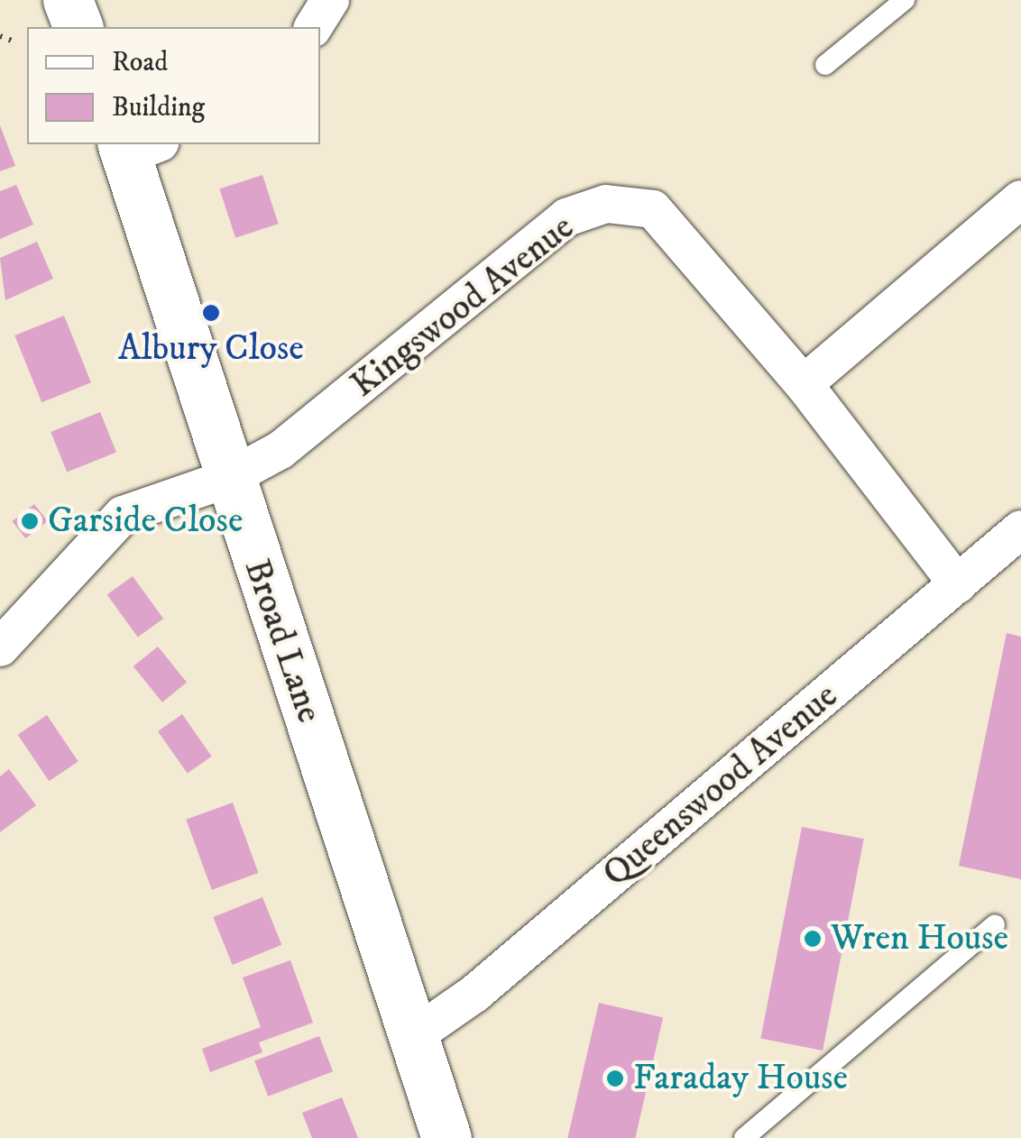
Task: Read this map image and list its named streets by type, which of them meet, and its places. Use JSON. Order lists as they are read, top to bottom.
{
  "streets": {
    "street": ["Kingswood Avenue", "Broad Lane", "Queenswood Avenue"]
  },
  "crossings": [
    ["Kingswood Avenue", "Broad Lane"],
    ["Kingswood Avenue", "Queenswood Avenue"],
    ["Broad Lane", "Queenswood Avenue"]
  ],
  "places": [
    "Albury Close",
    "Garside Close",
    "Wren House",
    "Faraday House"
  ],
  "legend": ["Road", "Building"]
}
